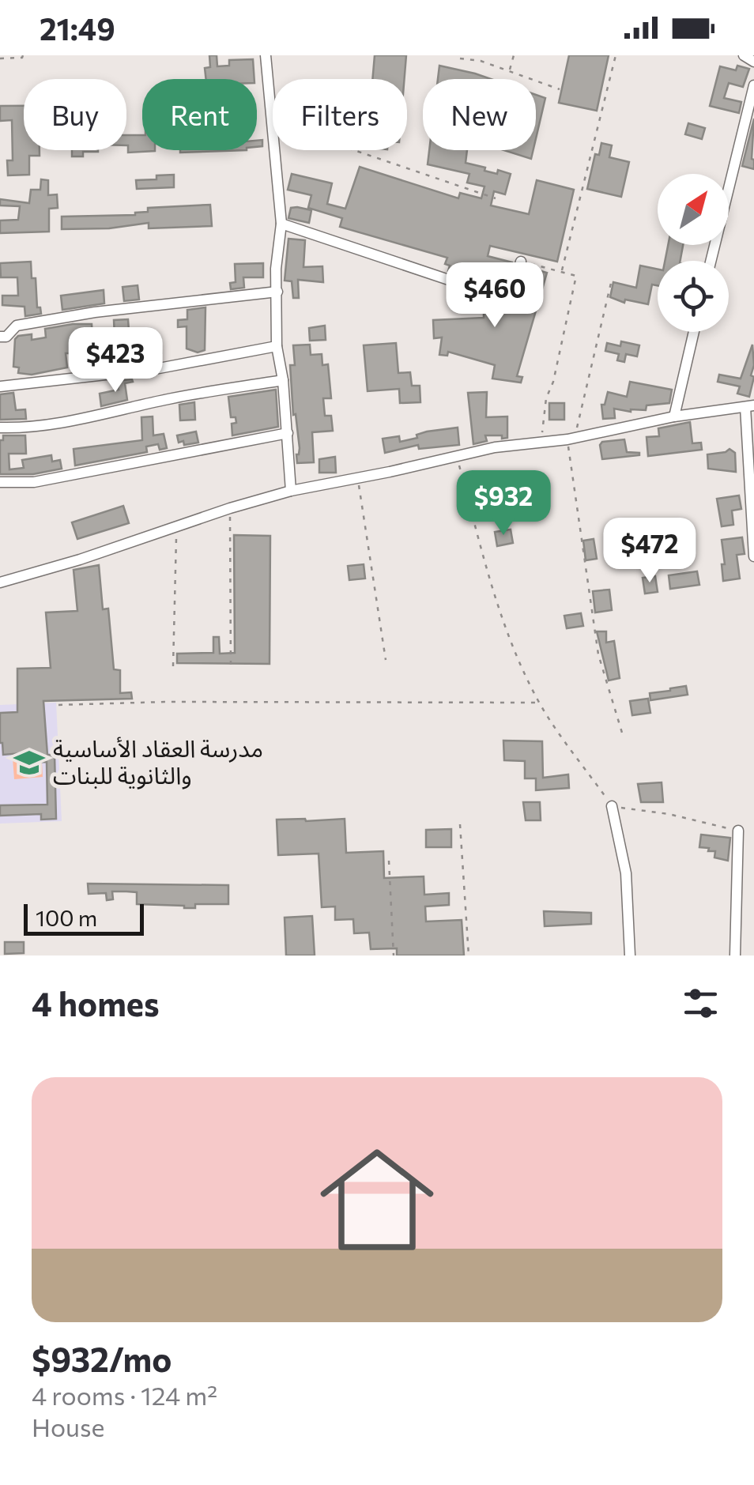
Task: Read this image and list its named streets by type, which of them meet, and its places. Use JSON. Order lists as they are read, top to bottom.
{
  "places": {
    "school or university": ["مدرسة العقاد الأساسية والثانوية للبنات"]
  },
  "scale_bar": "100 m",
  "north": "top right",
  "page": {
    "status": "21:49",
    "chip": [
      "Buy",
      "Rent",
      "Filters",
      "New"
    ],
    "price": [
      "$460",
      "$423",
      "$932",
      "$472"
    ],
    "scale": "100 m",
    "heading": "4 homes",
    "list": [
      {
        "name": "$932/mo",
        "note": "4 rooms · 124 m² · House"
      }
    ]
  }
}
